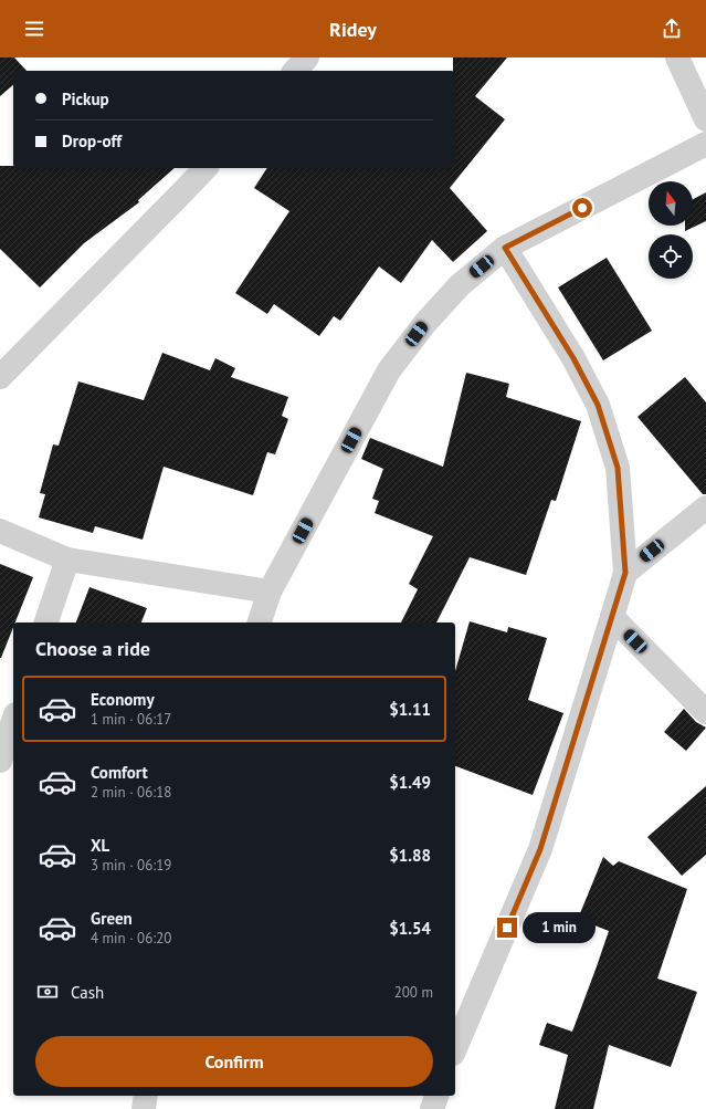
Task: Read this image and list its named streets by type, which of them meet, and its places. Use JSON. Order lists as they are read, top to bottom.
{
  "north": "top",
  "page": {
    "header": "Ridey",
    "banner": ["Pickup", "Drop-off"],
    "heading": "Choose a ride",
    "list": [
      {
        "name": "Economy",
        "note": "1 min · 06:17",
        "value": "$1.11"
      },
      {
        "name": "Comfort",
        "note": "2 min · 06:18",
        "value": "$1.49"
      },
      {
        "name": "XL",
        "note": "3 min · 06:19",
        "value": "$1.88"
      },
      {
        "name": "Green",
        "note": "4 min · 06:20",
        "value": "$1.54"
      }
    ],
    "bubble": "1 min",
    "pay": ["Cash", "200 m"],
    "buttons": "Confirm"
  }
}
